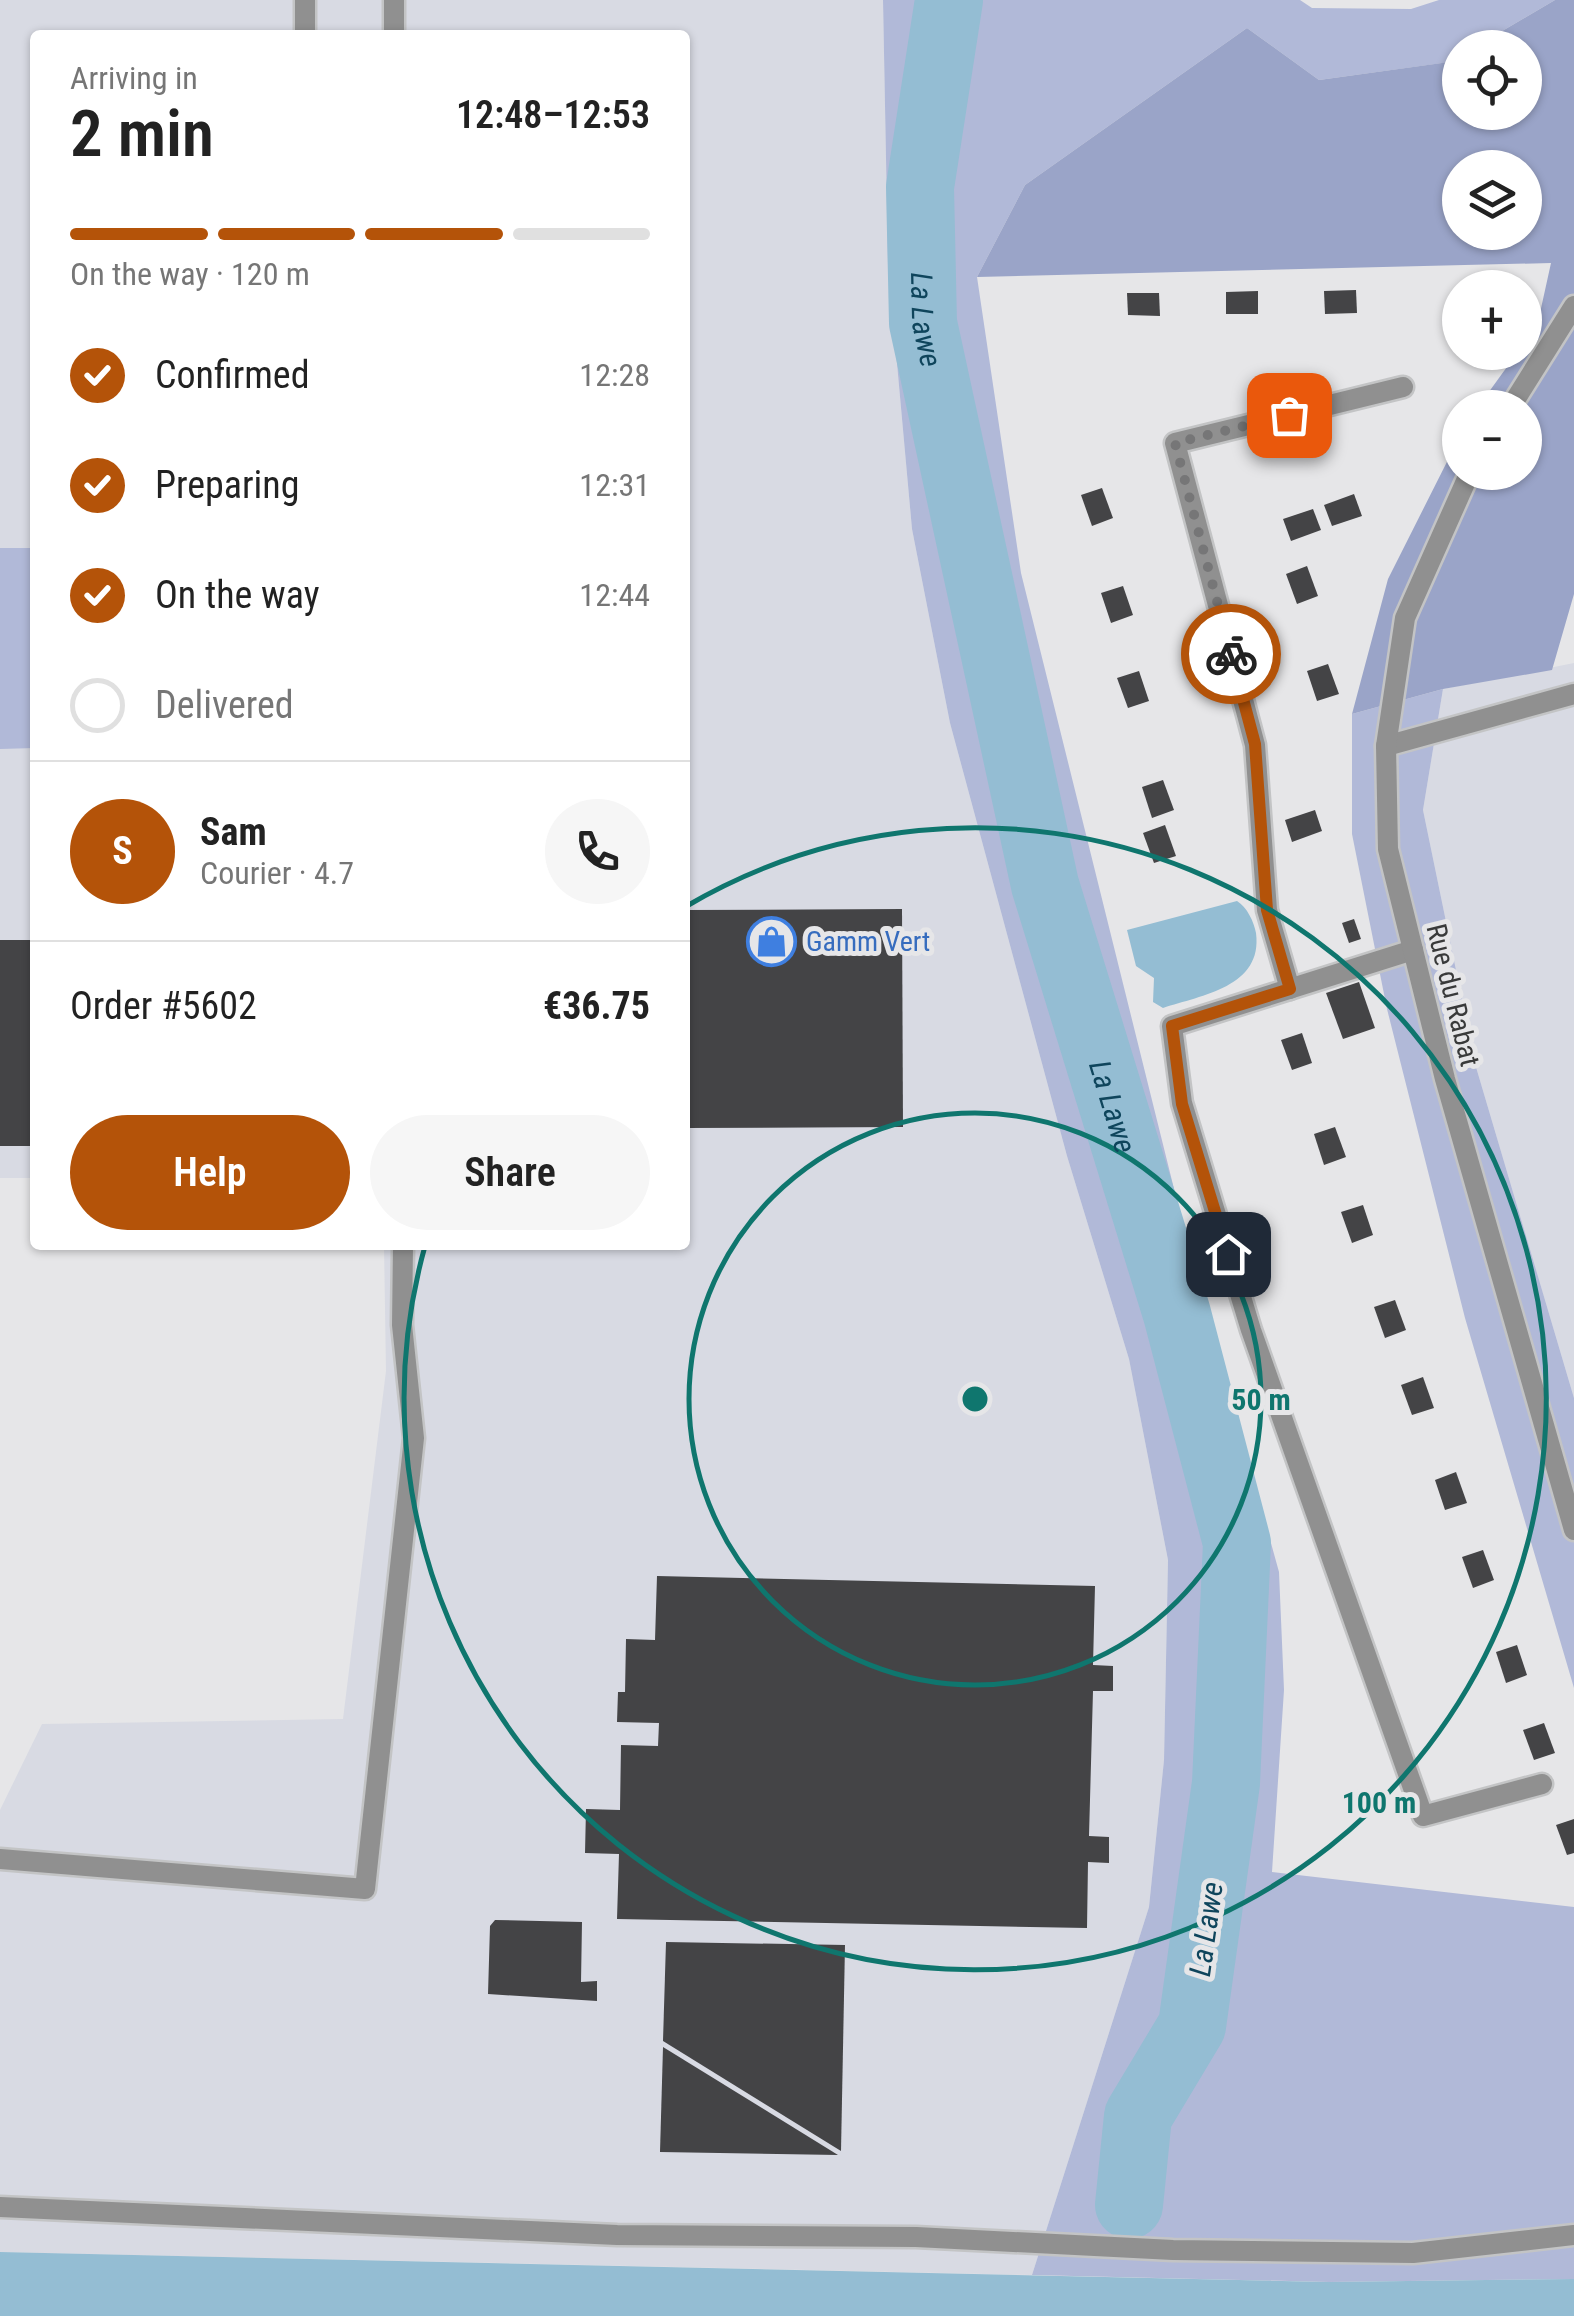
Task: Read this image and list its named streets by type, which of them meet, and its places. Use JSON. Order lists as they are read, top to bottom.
{
  "streets": {
    "street": ["Rue du Rabat"]
  },
  "water": ["La Lawe"],
  "places": {
    "shop": ["Gamm Vert"]
  },
  "page": {
    "map_buttons": ["+", "−"],
    "heading": ["2 min", "Arriving in", "12:48–12:53"],
    "panel": [
      "Sam",
      "Courier · 4.7",
      "Order #5602",
      "€36.75"
    ],
    "bar": "On the way · 120 m",
    "list": [
      ["Confirmed", "12:28"],
      ["Preparing", "12:31"],
      ["On the way", "12:44"],
      "Delivered"
    ],
    "round": "S",
    "buttons": ["Help", "Share"]
  },
  "rings": ["50 m", "100 m"]
}
